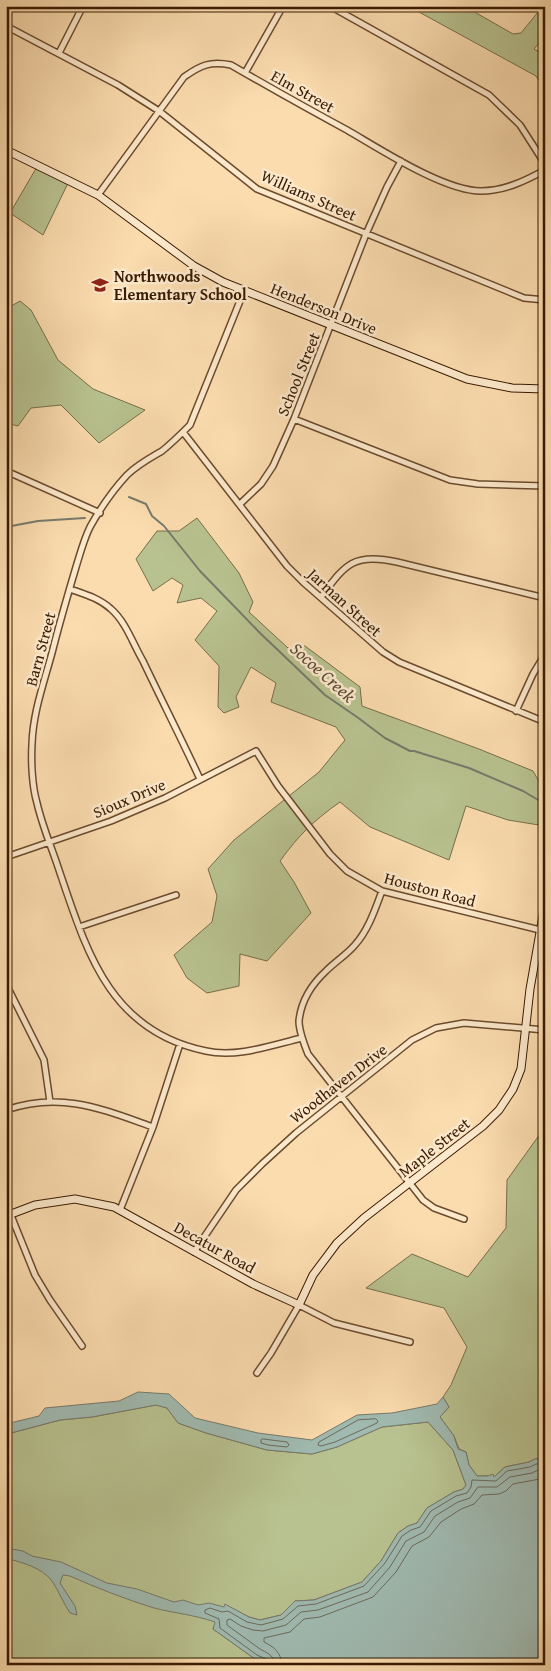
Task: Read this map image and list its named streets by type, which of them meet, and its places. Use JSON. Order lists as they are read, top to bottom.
{
  "streets": {
    "street": [
      "Elm Street",
      "Williams Street",
      "Henderson Drive",
      "School Street",
      "Jarman Street",
      "Barn Street",
      "Sioux Drive",
      "Houston Road",
      "Woodhaven Drive",
      "Maple Street",
      "Decatur Road"
    ]
  },
  "crossings": [
    ["Elm Street", "Williams Street"],
    ["Elm Street", "Henderson Drive"],
    ["Elm Street", "School Street"],
    ["Williams Street", "School Street"],
    ["Henderson Drive", "School Street"],
    ["Henderson Drive", "Barn Street"],
    ["School Street", "Jarman Street"],
    ["Jarman Street", "Barn Street"],
    ["Barn Street", "Sioux Drive"],
    ["Sioux Drive", "Houston Road"],
    ["Houston Road", "Maple Street"],
    ["Woodhaven Drive", "Maple Street"],
    ["Woodhaven Drive", "Decatur Road"],
    ["Maple Street", "Decatur Road"]
  ],
  "water": ["Socoe Creek"],
  "places": {
    "school or university": ["Northwoods Elementary School"]
  }
}
